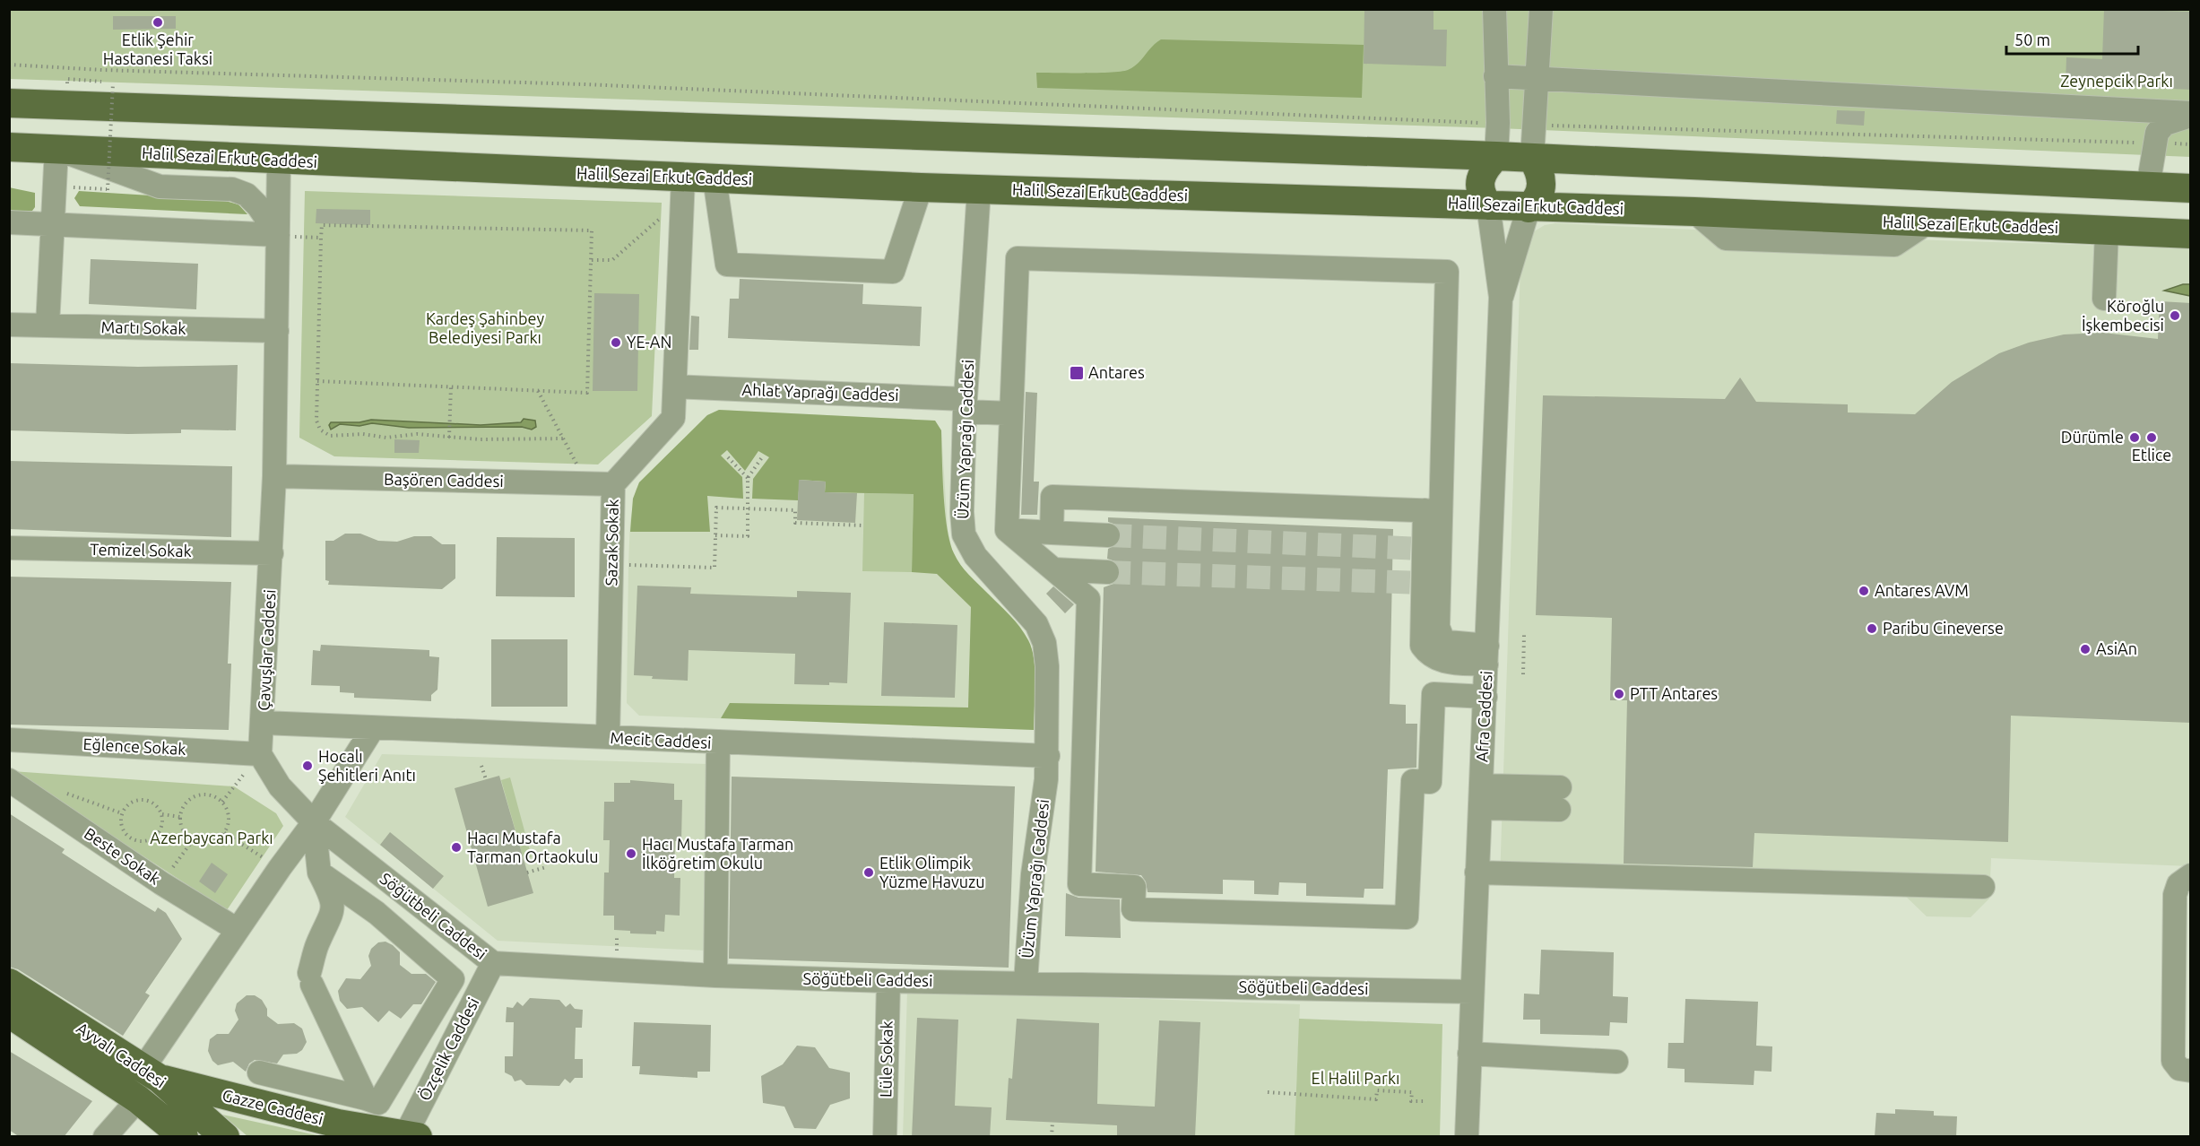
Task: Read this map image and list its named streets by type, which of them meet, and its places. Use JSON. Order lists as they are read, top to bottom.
{
  "streets": {
    "main road": ["Halil Sezai Erkut Caddesi", "Ayvalı Caddesi", "Gazze Caddesi"],
    "street": [
      "Martı Sokak",
      "Ahlat Yaprağı Caddesi",
      "Üzüm Yaprağı Caddesi",
      "Başören Caddesi",
      "Sazak Sokak",
      "Temizel Sokak",
      "Çavuşlar Caddesi",
      "Afra Caddesi",
      "Mecit Caddesi",
      "Eğlence Sokak",
      "Beste Sokak",
      "Söğütbeli Caddesi",
      "Özçelik Caddesi",
      "Lüle Sokak"
    ]
  },
  "crossings": [
    ["Halil Sezai Erkut Caddesi", "Üzüm Yaprağı Caddesi"],
    ["Halil Sezai Erkut Caddesi", "Sazak Sokak"],
    ["Halil Sezai Erkut Caddesi", "Çavuşlar Caddesi"],
    ["Halil Sezai Erkut Caddesi", "Afra Caddesi"],
    ["Martı Sokak", "Çavuşlar Caddesi"],
    ["Ahlat Yaprağı Caddesi", "Üzüm Yaprağı Caddesi"],
    ["Ahlat Yaprağı Caddesi", "Sazak Sokak"],
    ["Üzüm Yaprağı Caddesi", "Söğütbeli Caddesi"],
    ["Başören Caddesi", "Sazak Sokak"],
    ["Başören Caddesi", "Çavuşlar Caddesi"],
    ["Sazak Sokak", "Mecit Caddesi"],
    ["Temizel Sokak", "Çavuşlar Caddesi"],
    ["Çavuşlar Caddesi", "Mecit Caddesi"],
    ["Çavuşlar Caddesi", "Eğlence Sokak"],
    ["Afra Caddesi", "Söğütbeli Caddesi"],
    ["Mecit Caddesi", "Söğütbeli Caddesi"],
    ["Söğütbeli Caddesi", "Özçelik Caddesi"],
    ["Söğütbeli Caddesi", "Lüle Sokak"],
    ["Özçelik Caddesi", "Gazze Caddesi"],
    ["Ayvalı Caddesi", "Gazze Caddesi"]
  ],
  "parks": [
    "Zeynepcik Parkı",
    "Kardeş Şahinbey Belediyesi Parkı",
    "Azerbaycan Parkı",
    "El Halil Parkı"
  ],
  "places": {
    "other": [
      "Etlik Şehir Hastanesi Taksi",
      "Köroğlu İşkembecisi",
      "YE-AN",
      "Dürümle",
      "Etlice",
      "Antares AVM",
      "Paribu Cineverse",
      "AsiAn",
      "PTT Antares",
      "Hocalı Şehitleri Anıtı",
      "Hacı Mustafa Tarman Ortaokulu",
      "Hacı Mustafa Tarman İlköğretim Okulu",
      "Etlik Olimpik Yüzme Havuzu"
    ],
    "transit": ["Antares"]
  },
  "scale_bar": "50 m"
}
